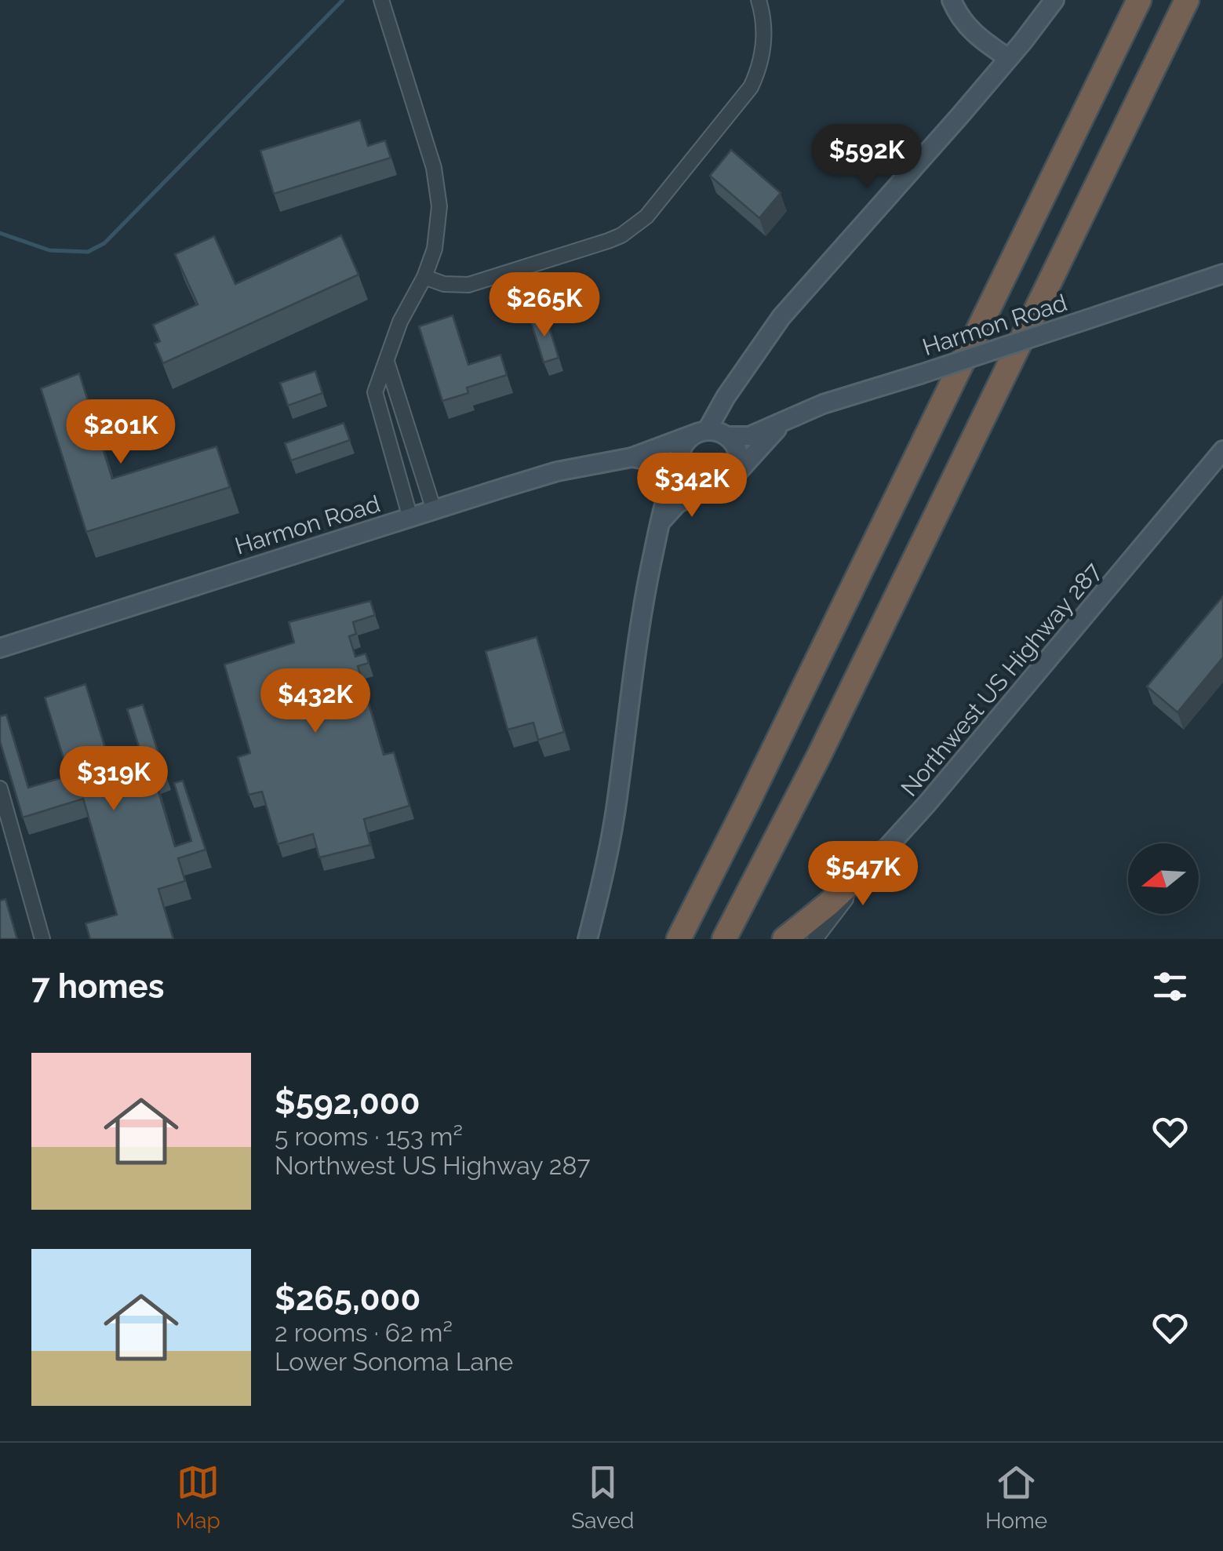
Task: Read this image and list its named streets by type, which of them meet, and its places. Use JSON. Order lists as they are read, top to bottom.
{
  "streets": {
    "main road": ["Harmon Road", "Northwest US Highway 287"]
  },
  "north": "left",
  "page": {
    "price": [
      "$592K",
      "$265K",
      "$201K",
      "$342K",
      "$432K",
      "$319K",
      "$547K"
    ],
    "heading": "7 homes",
    "list": [
      {
        "name": "$592,000",
        "note": "5 rooms · 153 m² · Northwest US Highway 287"
      },
      {
        "name": "$265,000",
        "note": "2 rooms · 62 m² · Lower Sonoma Lane"
      }
    ],
    "tabs": ["Map", "Saved", "Home"]
  }
}
